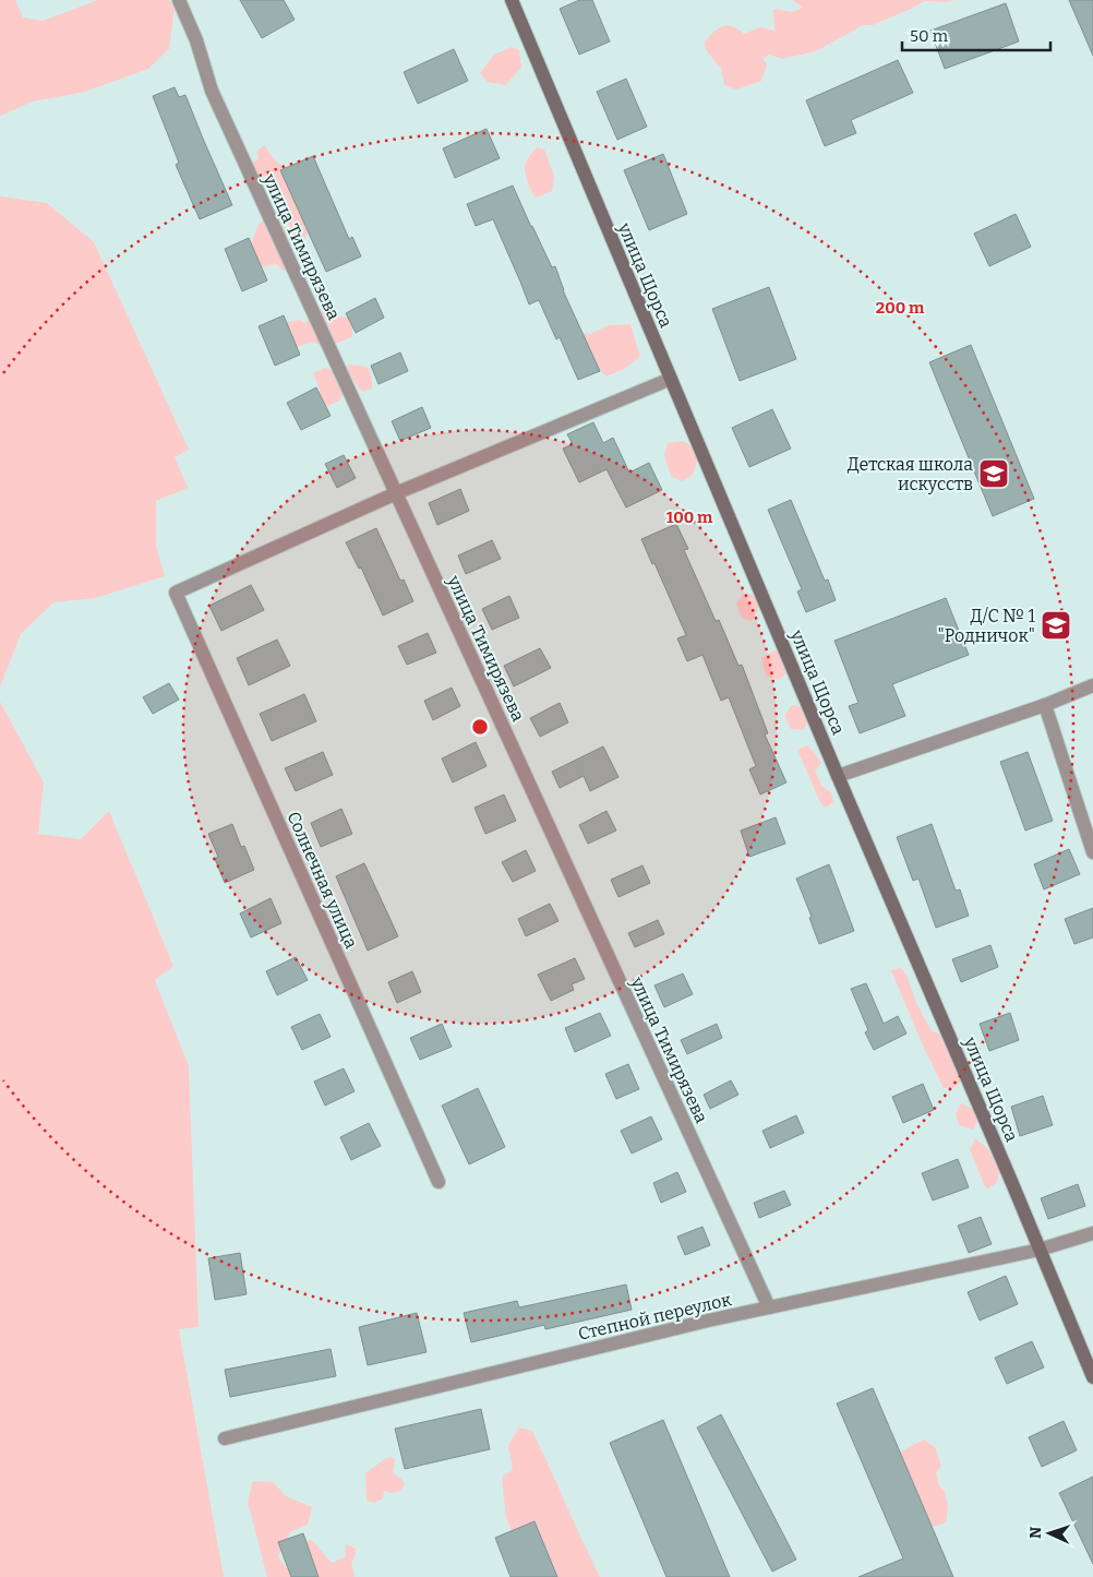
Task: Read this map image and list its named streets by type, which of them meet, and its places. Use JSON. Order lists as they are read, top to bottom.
{
  "streets": {
    "street": [
      "улица Тимирязева",
      "улица Щорса",
      "Солнечная улица",
      "Степной переулок"
    ]
  },
  "crossings": [
    ["улица Тимирязева", "Солнечная улица"],
    ["улица Тимирязева", "Степной переулок"],
    ["улица Щорса", "Степной переулок"]
  ],
  "places": {
    "school or university": ["Детская школа искусств", "Д/С № 1 \"Родничок\""]
  },
  "scale_bar": "50 m",
  "north": "left",
  "rings": ["200 m", "100 m"]
}
